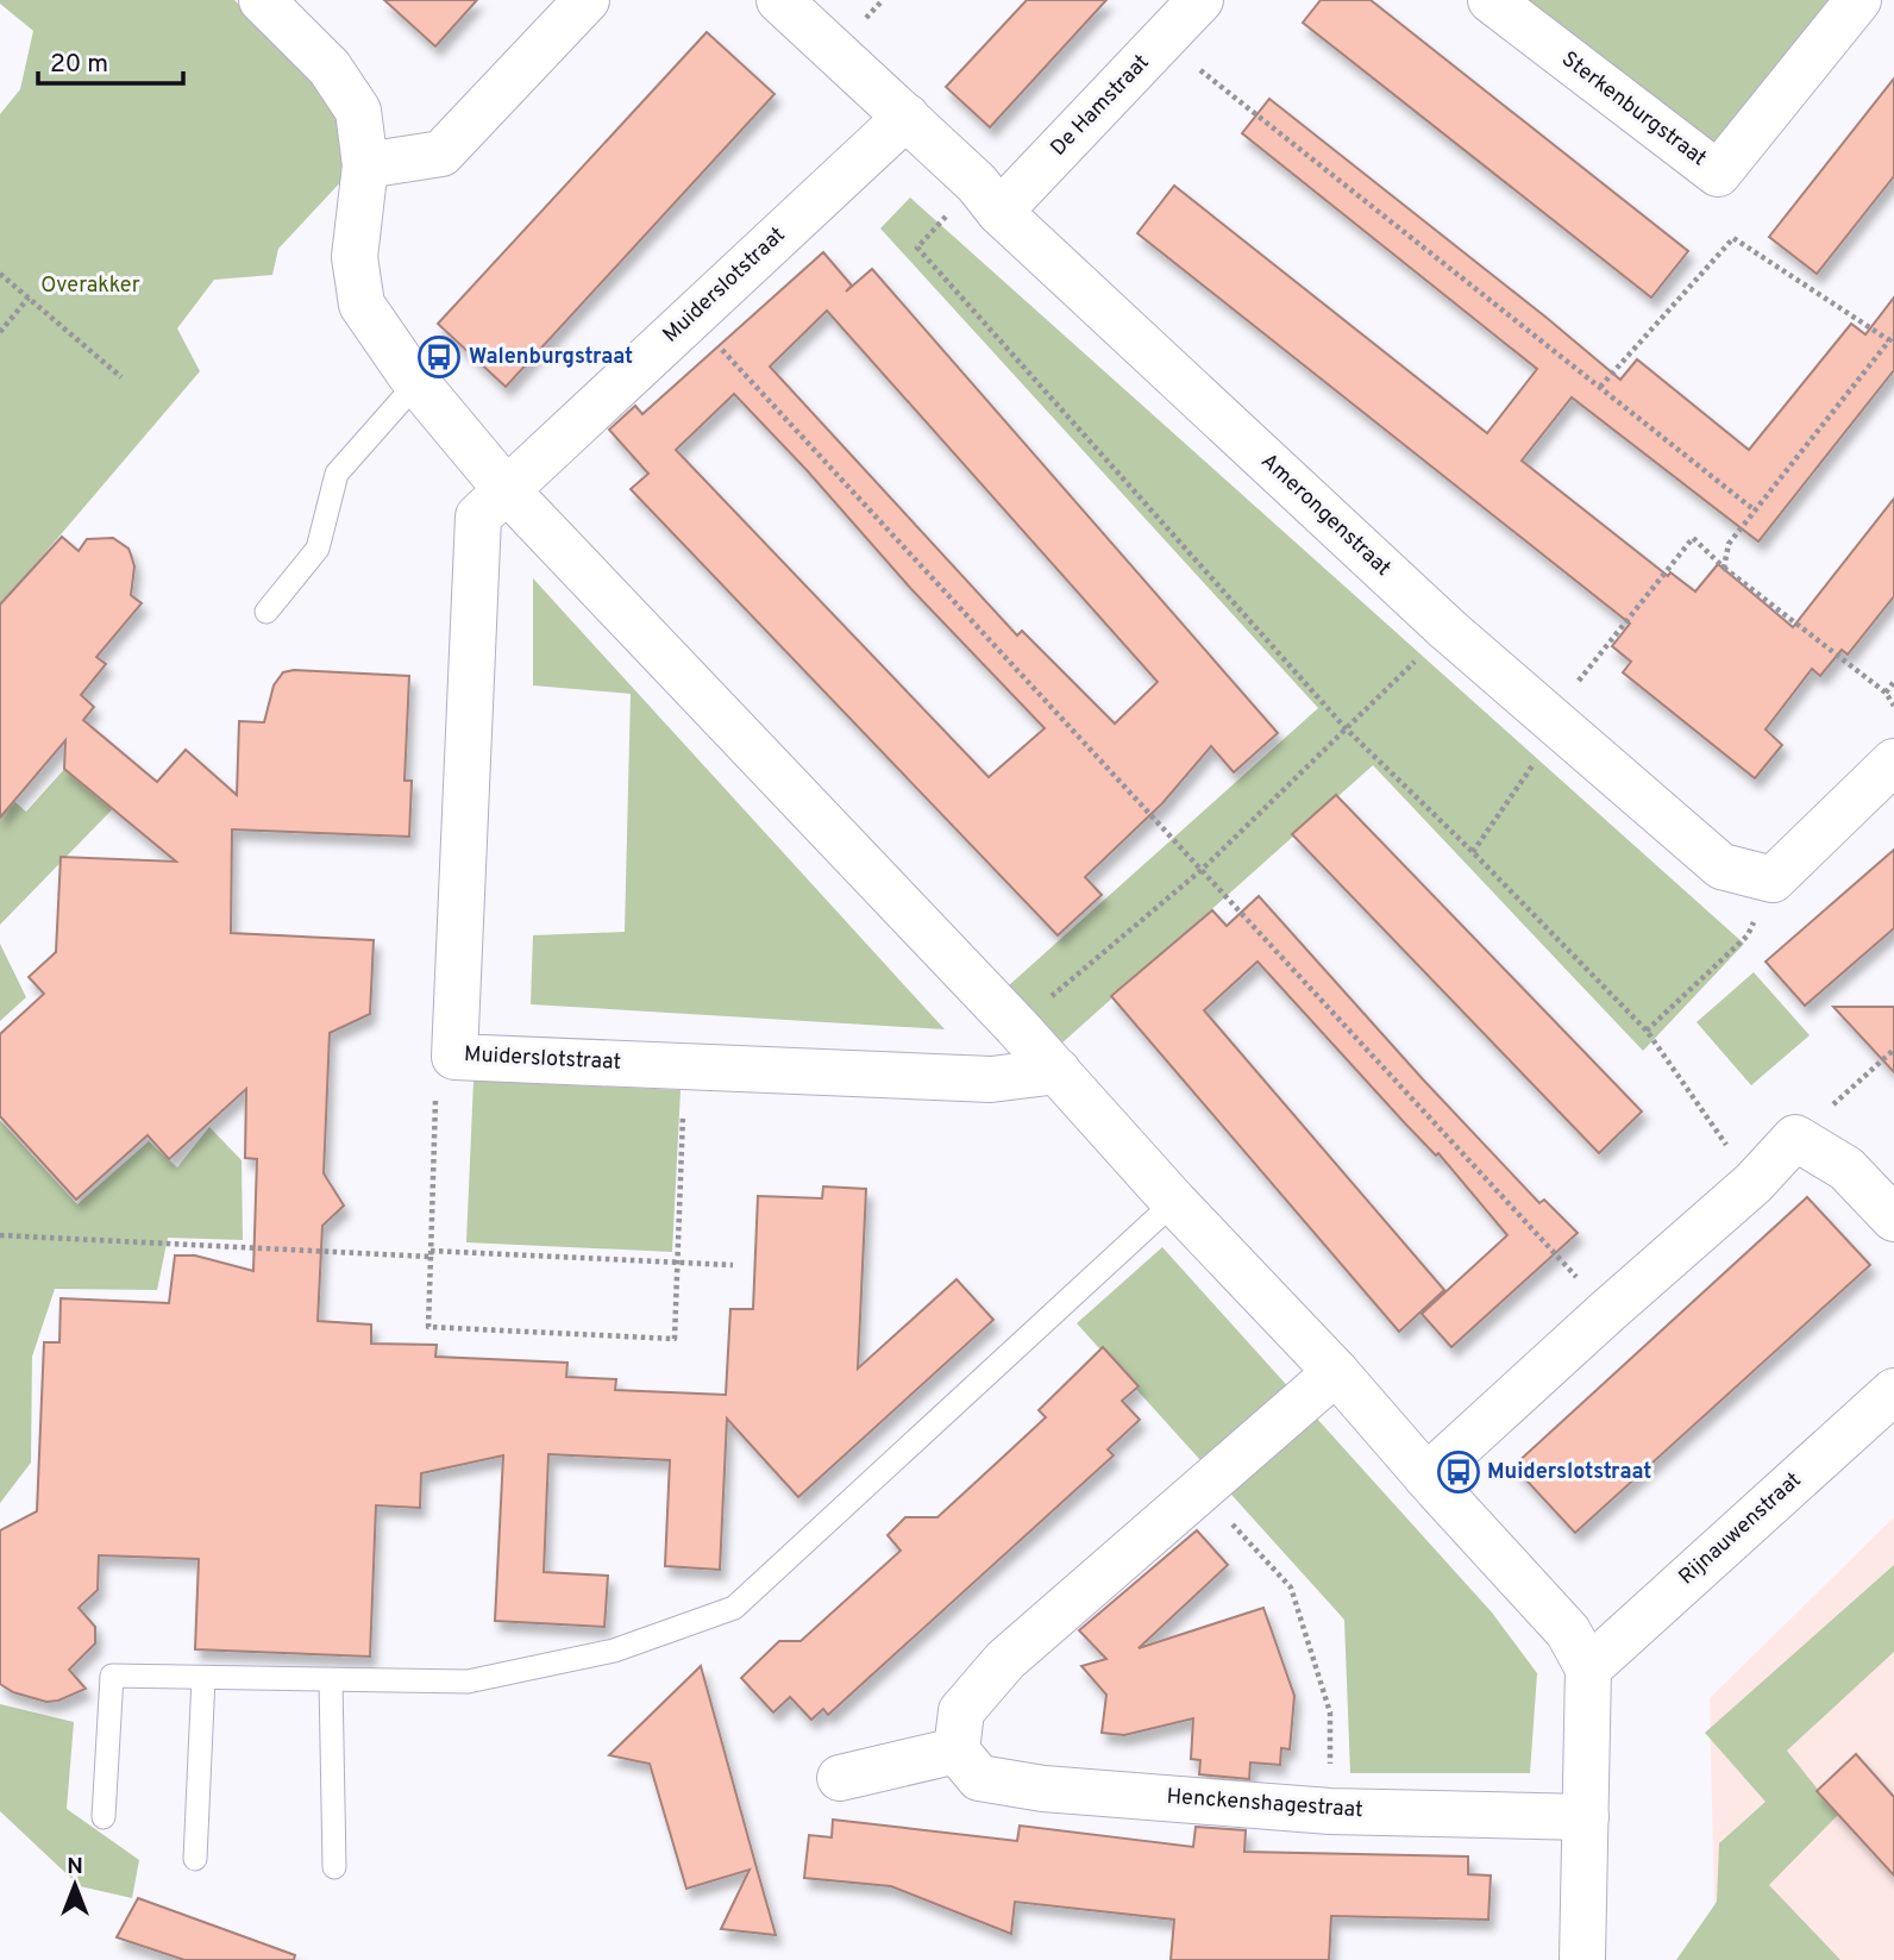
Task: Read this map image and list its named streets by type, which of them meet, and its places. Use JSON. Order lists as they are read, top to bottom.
{
  "streets": {
    "street": [
      "De Hamstraat",
      "Sterkenburgstraat",
      "Muiderslotstraat",
      "Amerongenstraat",
      "Rijnauwenstraat",
      "Henckenshagestraat"
    ]
  },
  "crossings": [
    ["De Hamstraat", "Amerongenstraat"],
    ["Muiderslotstraat", "Amerongenstraat"]
  ],
  "parks": ["Overakker"],
  "places": {
    "bus stop": ["Walenburgstraat", "Muiderslotstraat"]
  },
  "scale_bar": "20 m",
  "north": "top"
}
